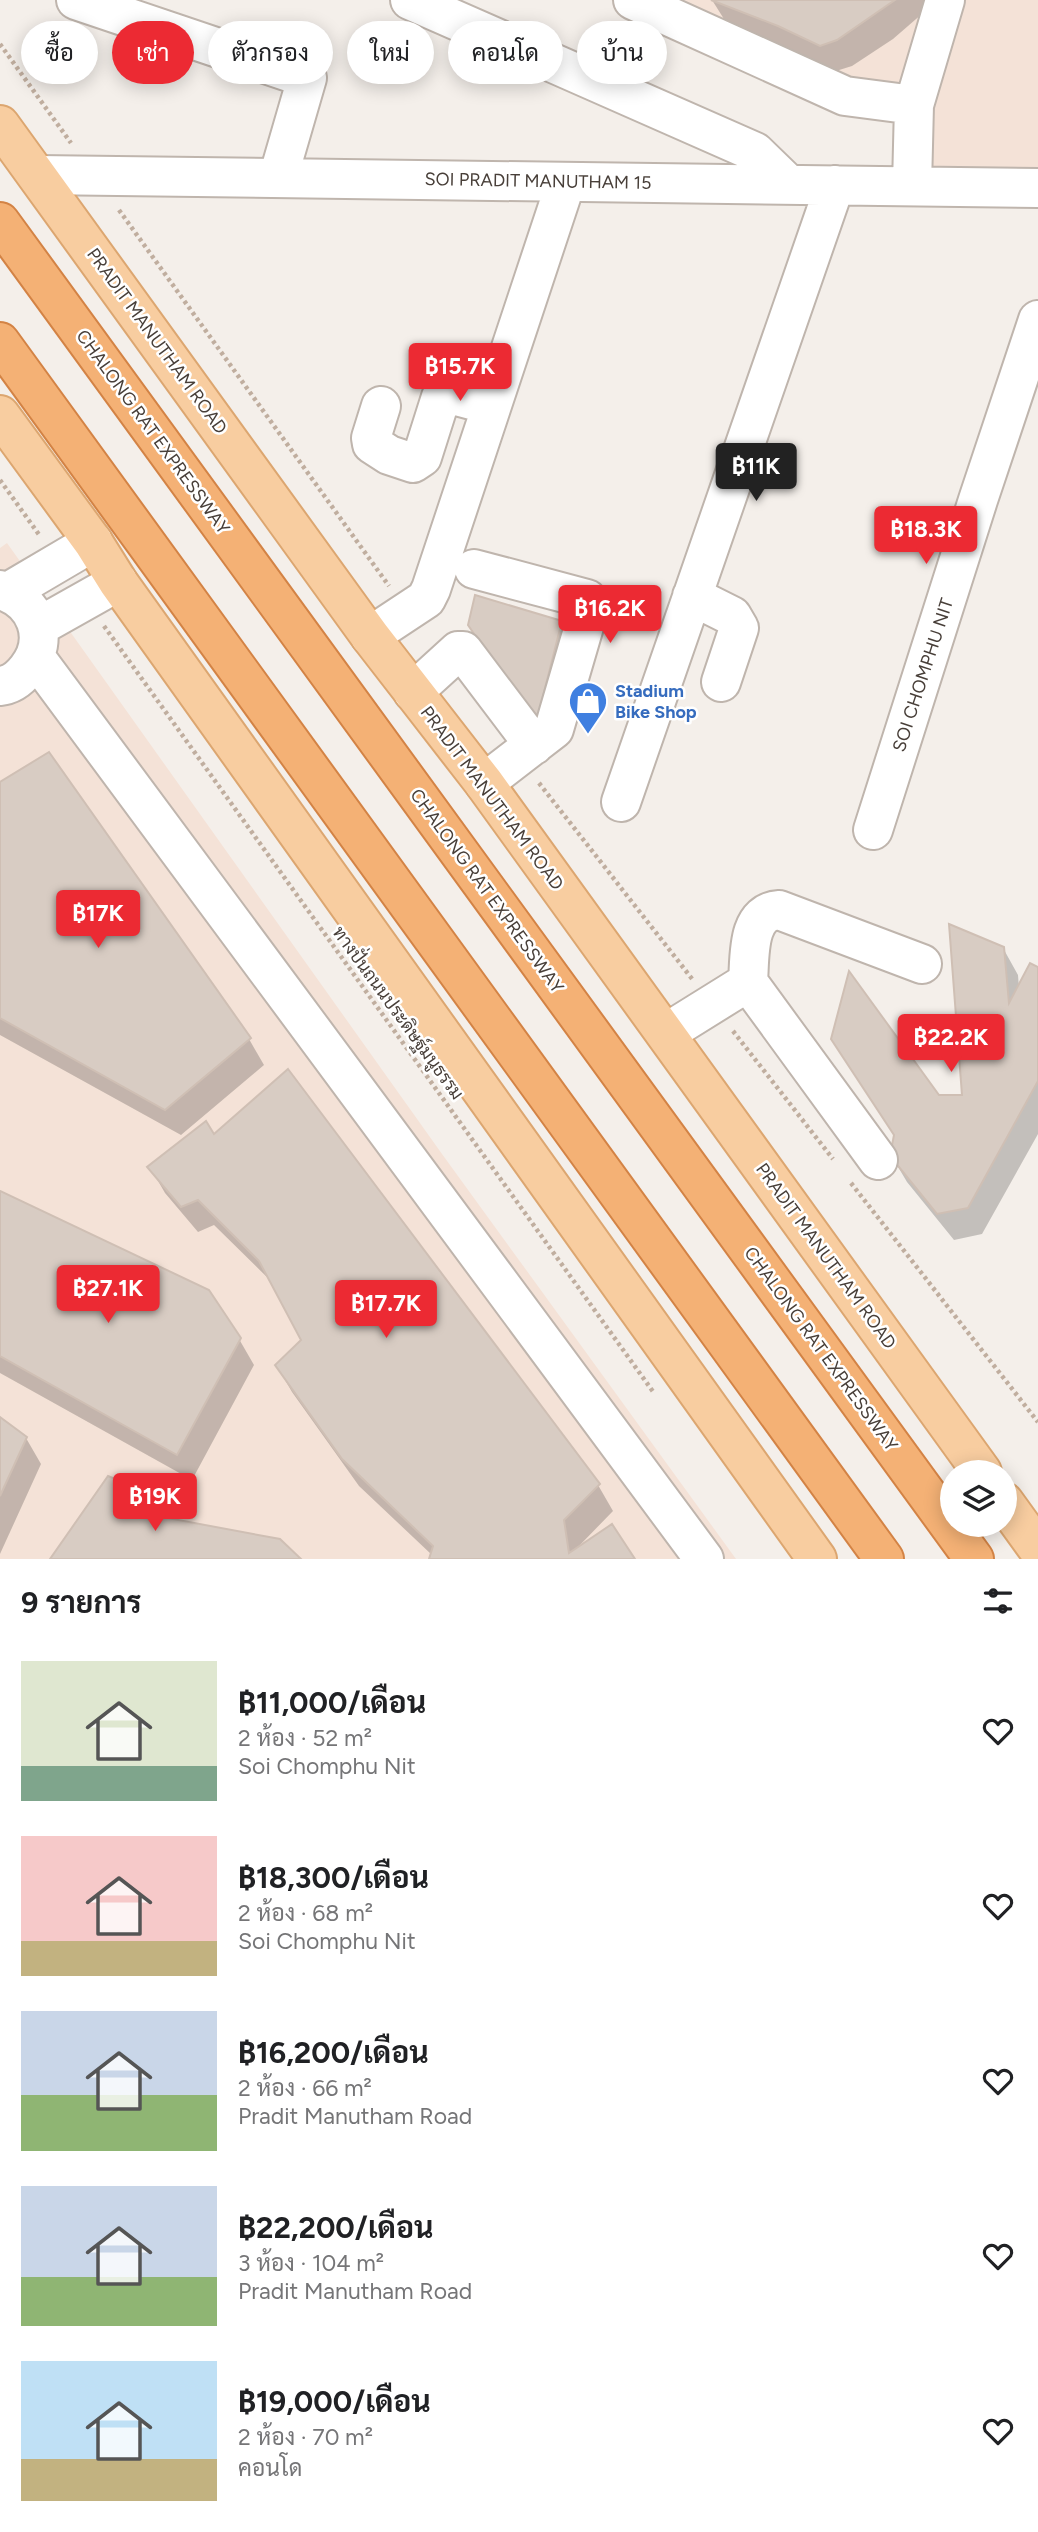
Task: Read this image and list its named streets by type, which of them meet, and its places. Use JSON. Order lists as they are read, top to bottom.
{
  "streets": {
    "highway": ["CHALONG RAT EXPRESSWAY"],
    "main road": ["PRADIT MANUTHAM ROAD"],
    "street": ["SOI PRADIT MANUTHAM 15", "SOI CHOMPHU NIT"],
    "path": ["ทางปั่นถนนประดิษฐ์มนูธรรม"]
  },
  "crossings": [
    ["SOI PRADIT MANUTHAM 15", "PRADIT MANUTHAM ROAD"]
  ],
  "places": {
    "shop": ["Stadium Bike Shop"]
  },
  "page": {
    "chip": [
      "ซื้อ",
      "เช่า",
      "ตัวกรอง",
      "ใหม่",
      "คอนโด",
      "บ้าน"
    ],
    "price": [
      "฿15.7K",
      "฿11K",
      "฿18.3K",
      "฿16.2K",
      "฿17K",
      "฿22.2K",
      "฿27.1K",
      "฿17.7K",
      "฿19K"
    ],
    "heading": "9 รายการ",
    "list": [
      {
        "name": "฿11,000/เดือน",
        "note": "2 ห้อง · 52 m² · Soi Chomphu Nit"
      },
      {
        "name": "฿18,300/เดือน",
        "note": "2 ห้อง · 68 m² · Soi Chomphu Nit"
      },
      {
        "name": "฿16,200/เดือน",
        "note": "2 ห้อง · 66 m² · Pradit Manutham Road"
      },
      {
        "name": "฿22,200/เดือน",
        "note": "3 ห้อง · 104 m² · Pradit Manutham Road"
      },
      {
        "name": "฿19,000/เดือน",
        "note": "2 ห้อง · 70 m² · คอนโด"
      }
    ]
  }
}
